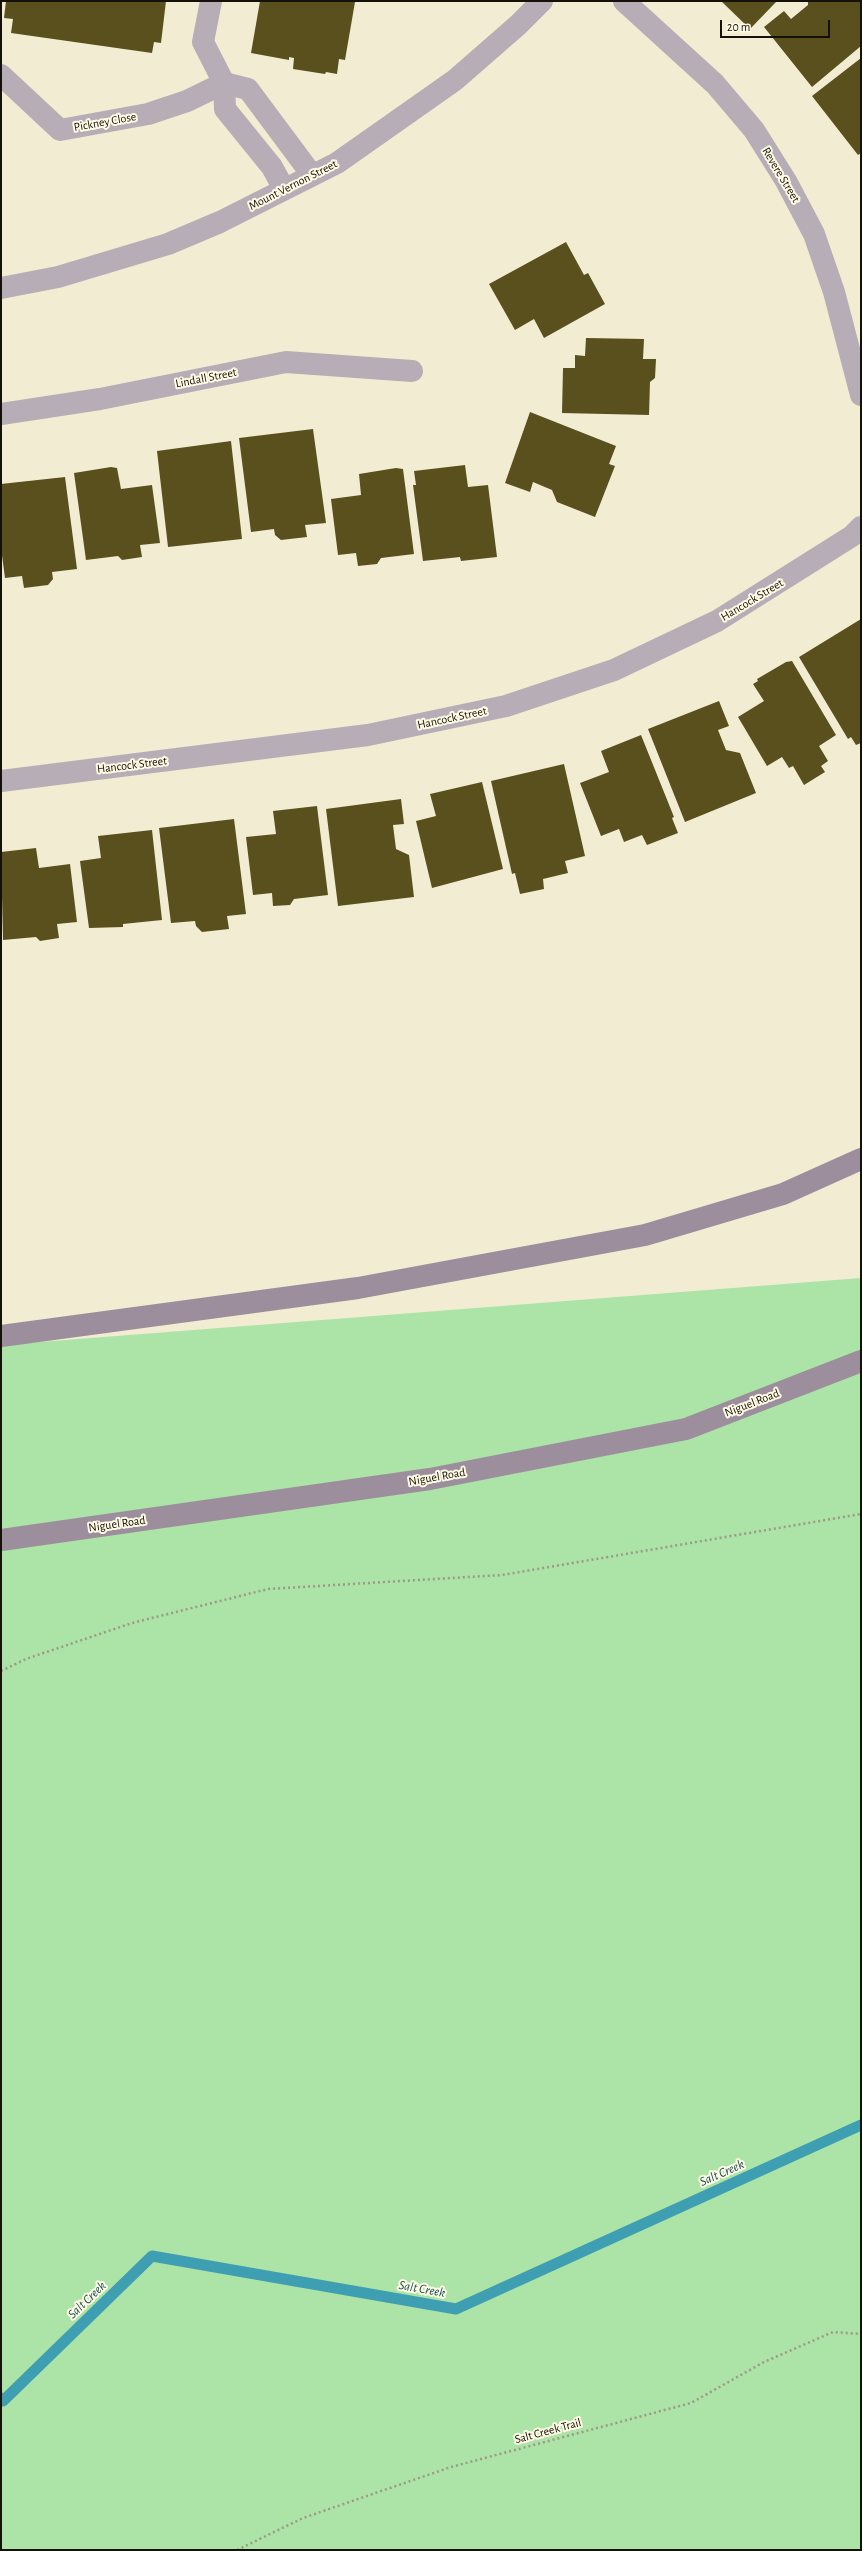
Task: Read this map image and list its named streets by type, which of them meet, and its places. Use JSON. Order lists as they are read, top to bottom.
{
  "streets": {
    "main road": ["Niguel Road"],
    "street": [
      "Pickney Close",
      "Revere Street",
      "Mount Vernon Street",
      "Lindall Street",
      "Hancock Street"
    ],
    "path": ["Salt Creek Trail"]
  },
  "water": ["Salt Creek"],
  "scale_bar": "20 m"
}
